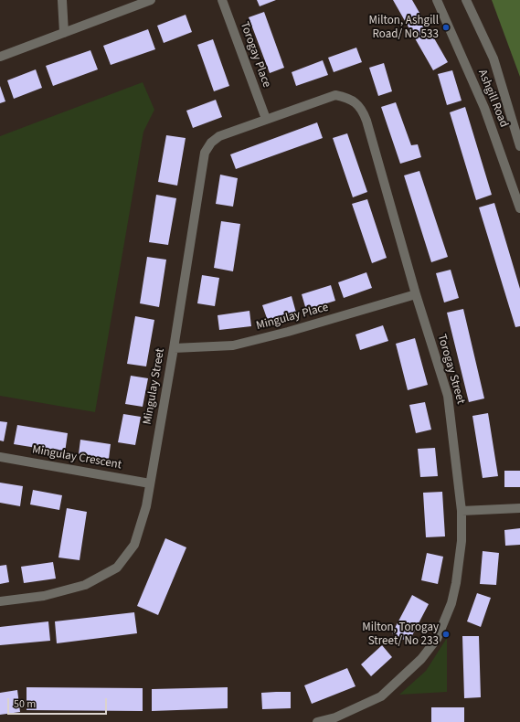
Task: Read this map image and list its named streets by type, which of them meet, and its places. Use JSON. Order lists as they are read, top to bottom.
{
  "streets": {
    "street": [
      "Torogay Place",
      "Ashgill Road",
      "Mingulay Place",
      "Torogay Street",
      "Mingulay Street",
      "Mingulay Crescent"
    ]
  },
  "crossings": [
    ["Torogay Place", "Torogay Street"],
    ["Torogay Place", "Mingulay Street"],
    ["Mingulay Place", "Torogay Street"],
    ["Mingulay Place", "Mingulay Street"],
    ["Torogay Street", "Mingulay Street"],
    ["Mingulay Street", "Mingulay Crescent"]
  ],
  "places": ["Milton, Ashgill Road/ No 533", "Milton, Torogay Street/ No 233"],
  "scale_bar": "50 m"
}
